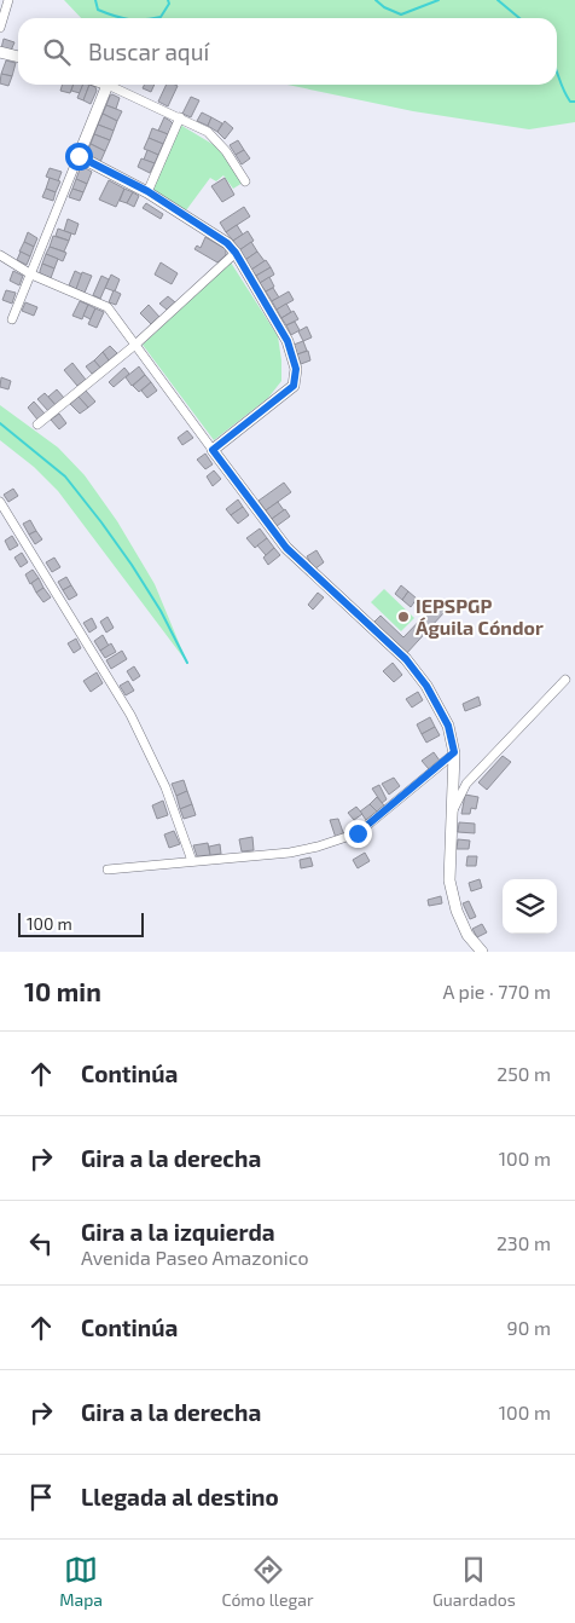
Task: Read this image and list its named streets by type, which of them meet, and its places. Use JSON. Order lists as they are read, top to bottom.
{
  "places": ["IEPSPGP Águila Cóndor"],
  "scale_bar": "100 m",
  "page": {
    "search": "Buscar aquí",
    "scale": "100 m",
    "heading": ["10 min", "A pie · 770 m"],
    "list": [
      ["Continúa", "250 m"],
      ["Gira a la derecha", "100 m"],
      ["Gira a la izquierda", "Avenida Paseo Amazonico", "230 m"],
      ["Continúa", "90 m"],
      ["Gira a la derecha", "100 m"],
      "Llegada al destino"
    ],
    "nav": ["Mapa", "Cómo llegar", "Guardados"]
  }
}
